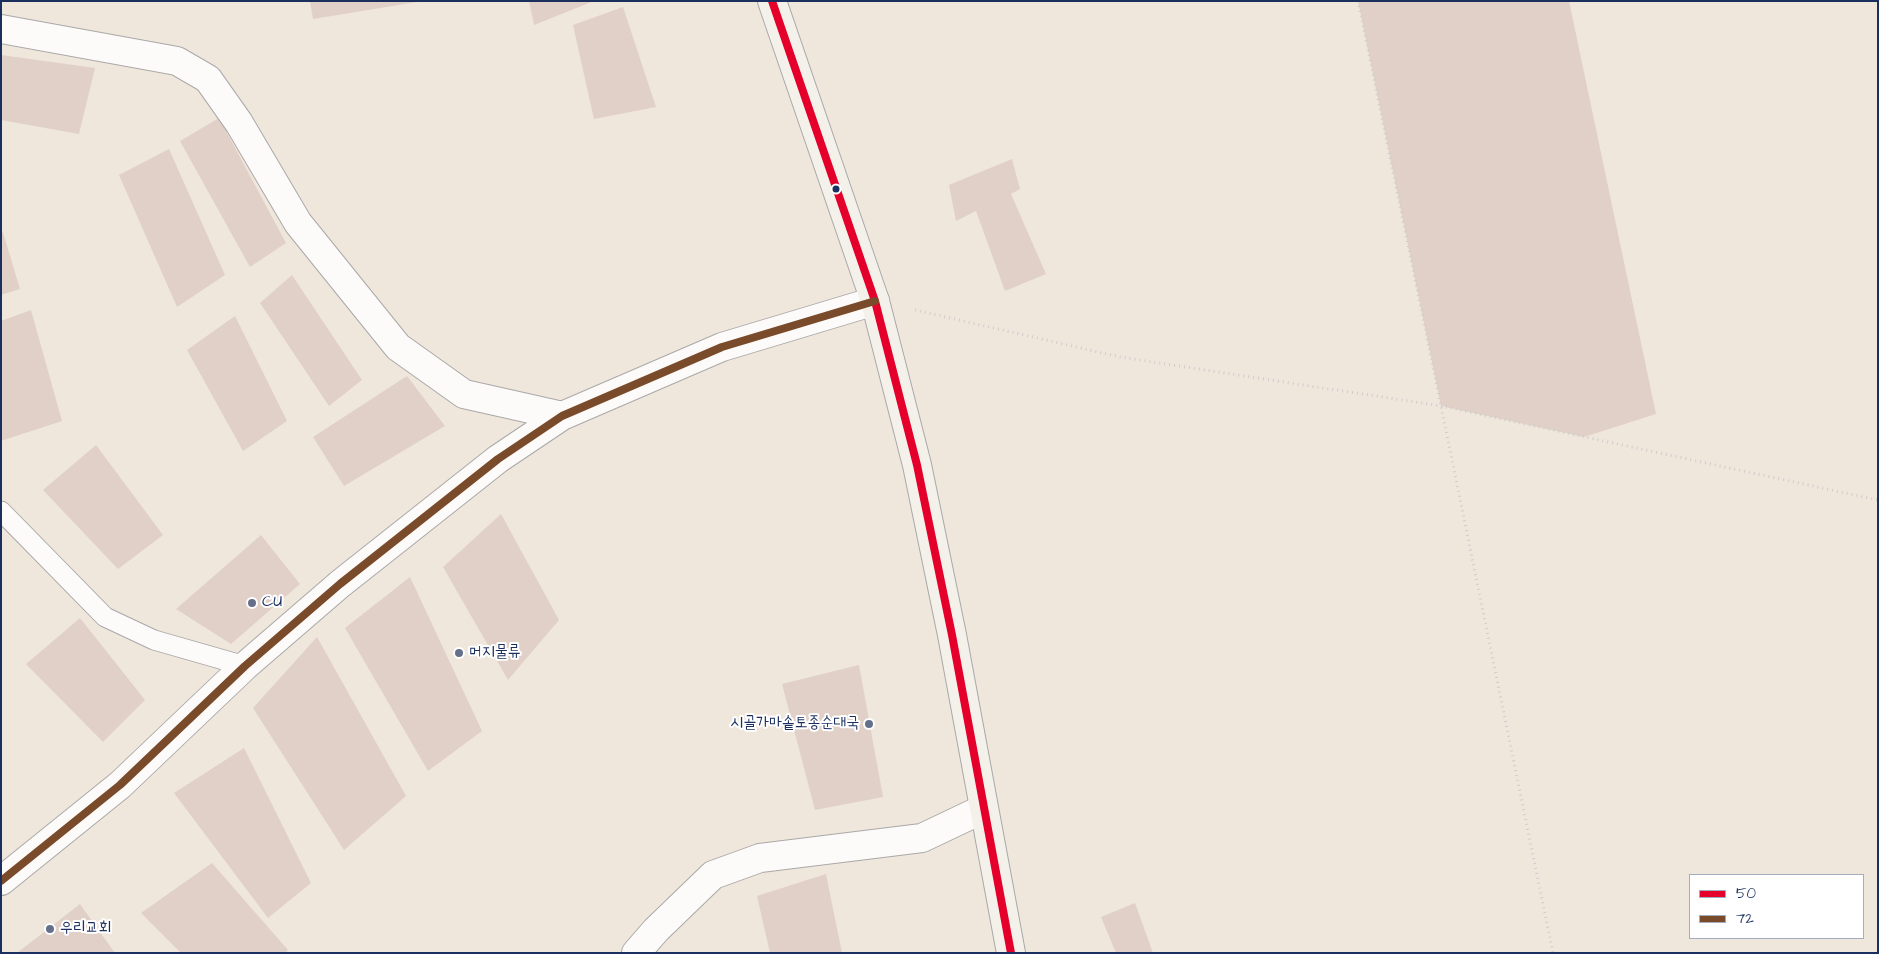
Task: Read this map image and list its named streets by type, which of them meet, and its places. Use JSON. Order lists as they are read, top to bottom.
{
  "places": [
    "CU",
    "머지물류",
    "시골가마솥토종순대국",
    "우리교회"
  ],
  "lines": ["transit line 50", "transit line 72"],
  "legend": ["50", "72"]
}
